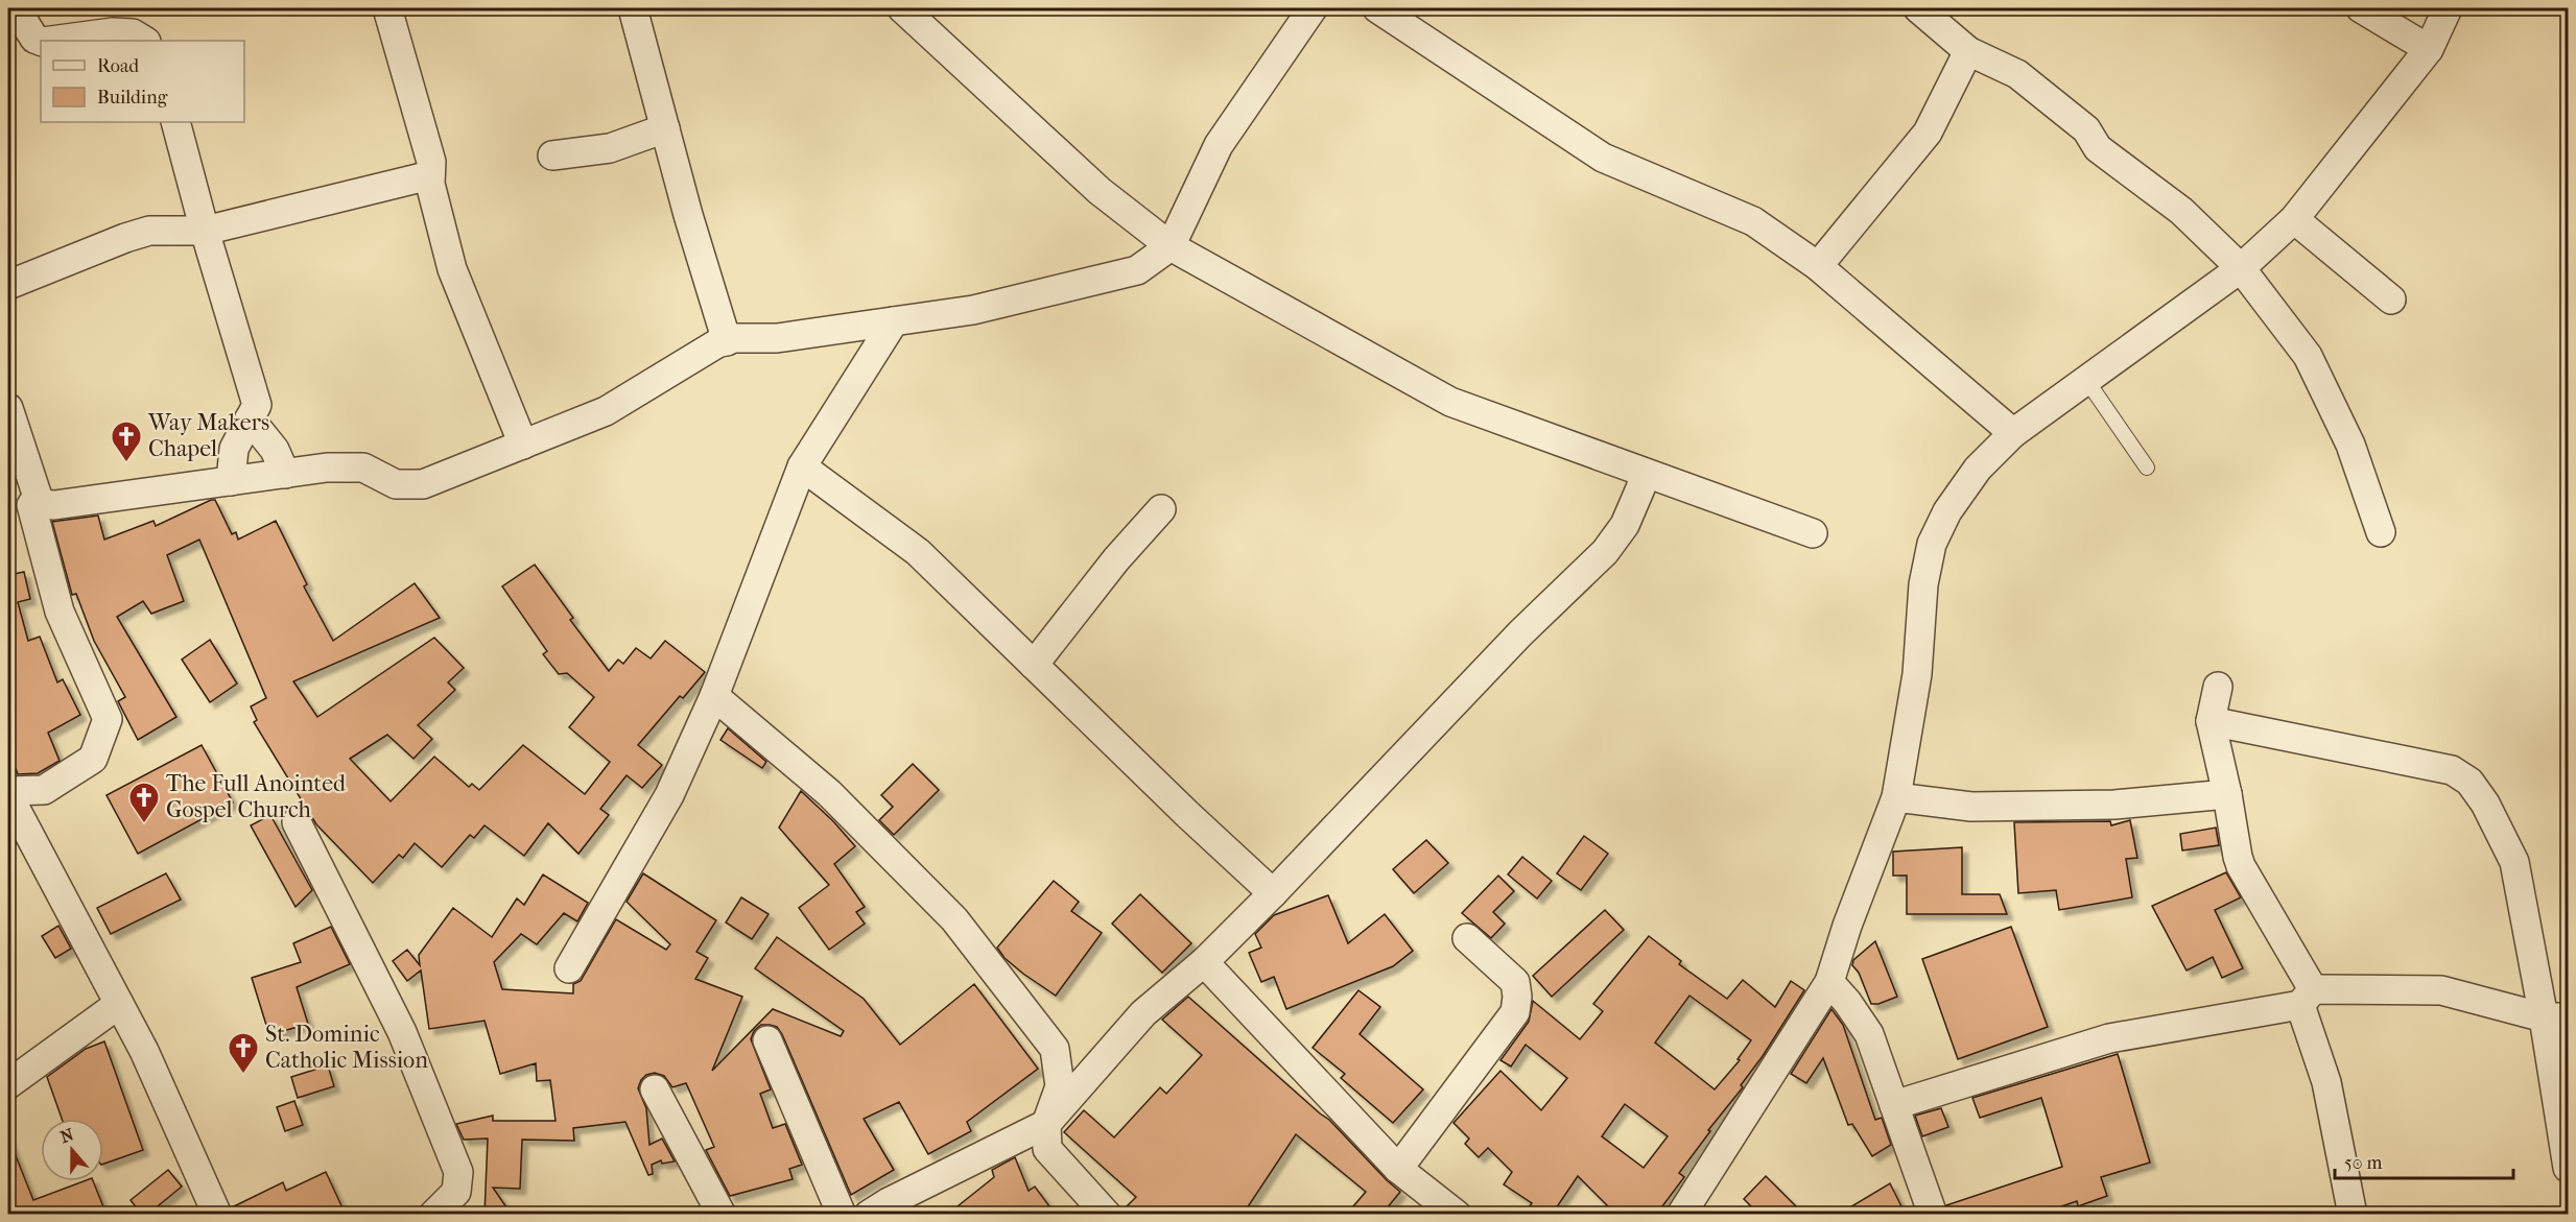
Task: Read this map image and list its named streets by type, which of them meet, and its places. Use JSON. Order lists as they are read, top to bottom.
{
  "places": {
    "church": ["Way Makers Chapel", "The Full Anointed Gospel Church", "St. Dominic Catholic Mission"]
  },
  "legend": ["Road", "Building"],
  "scale_bar": "50 m",
  "north": "top"
}
